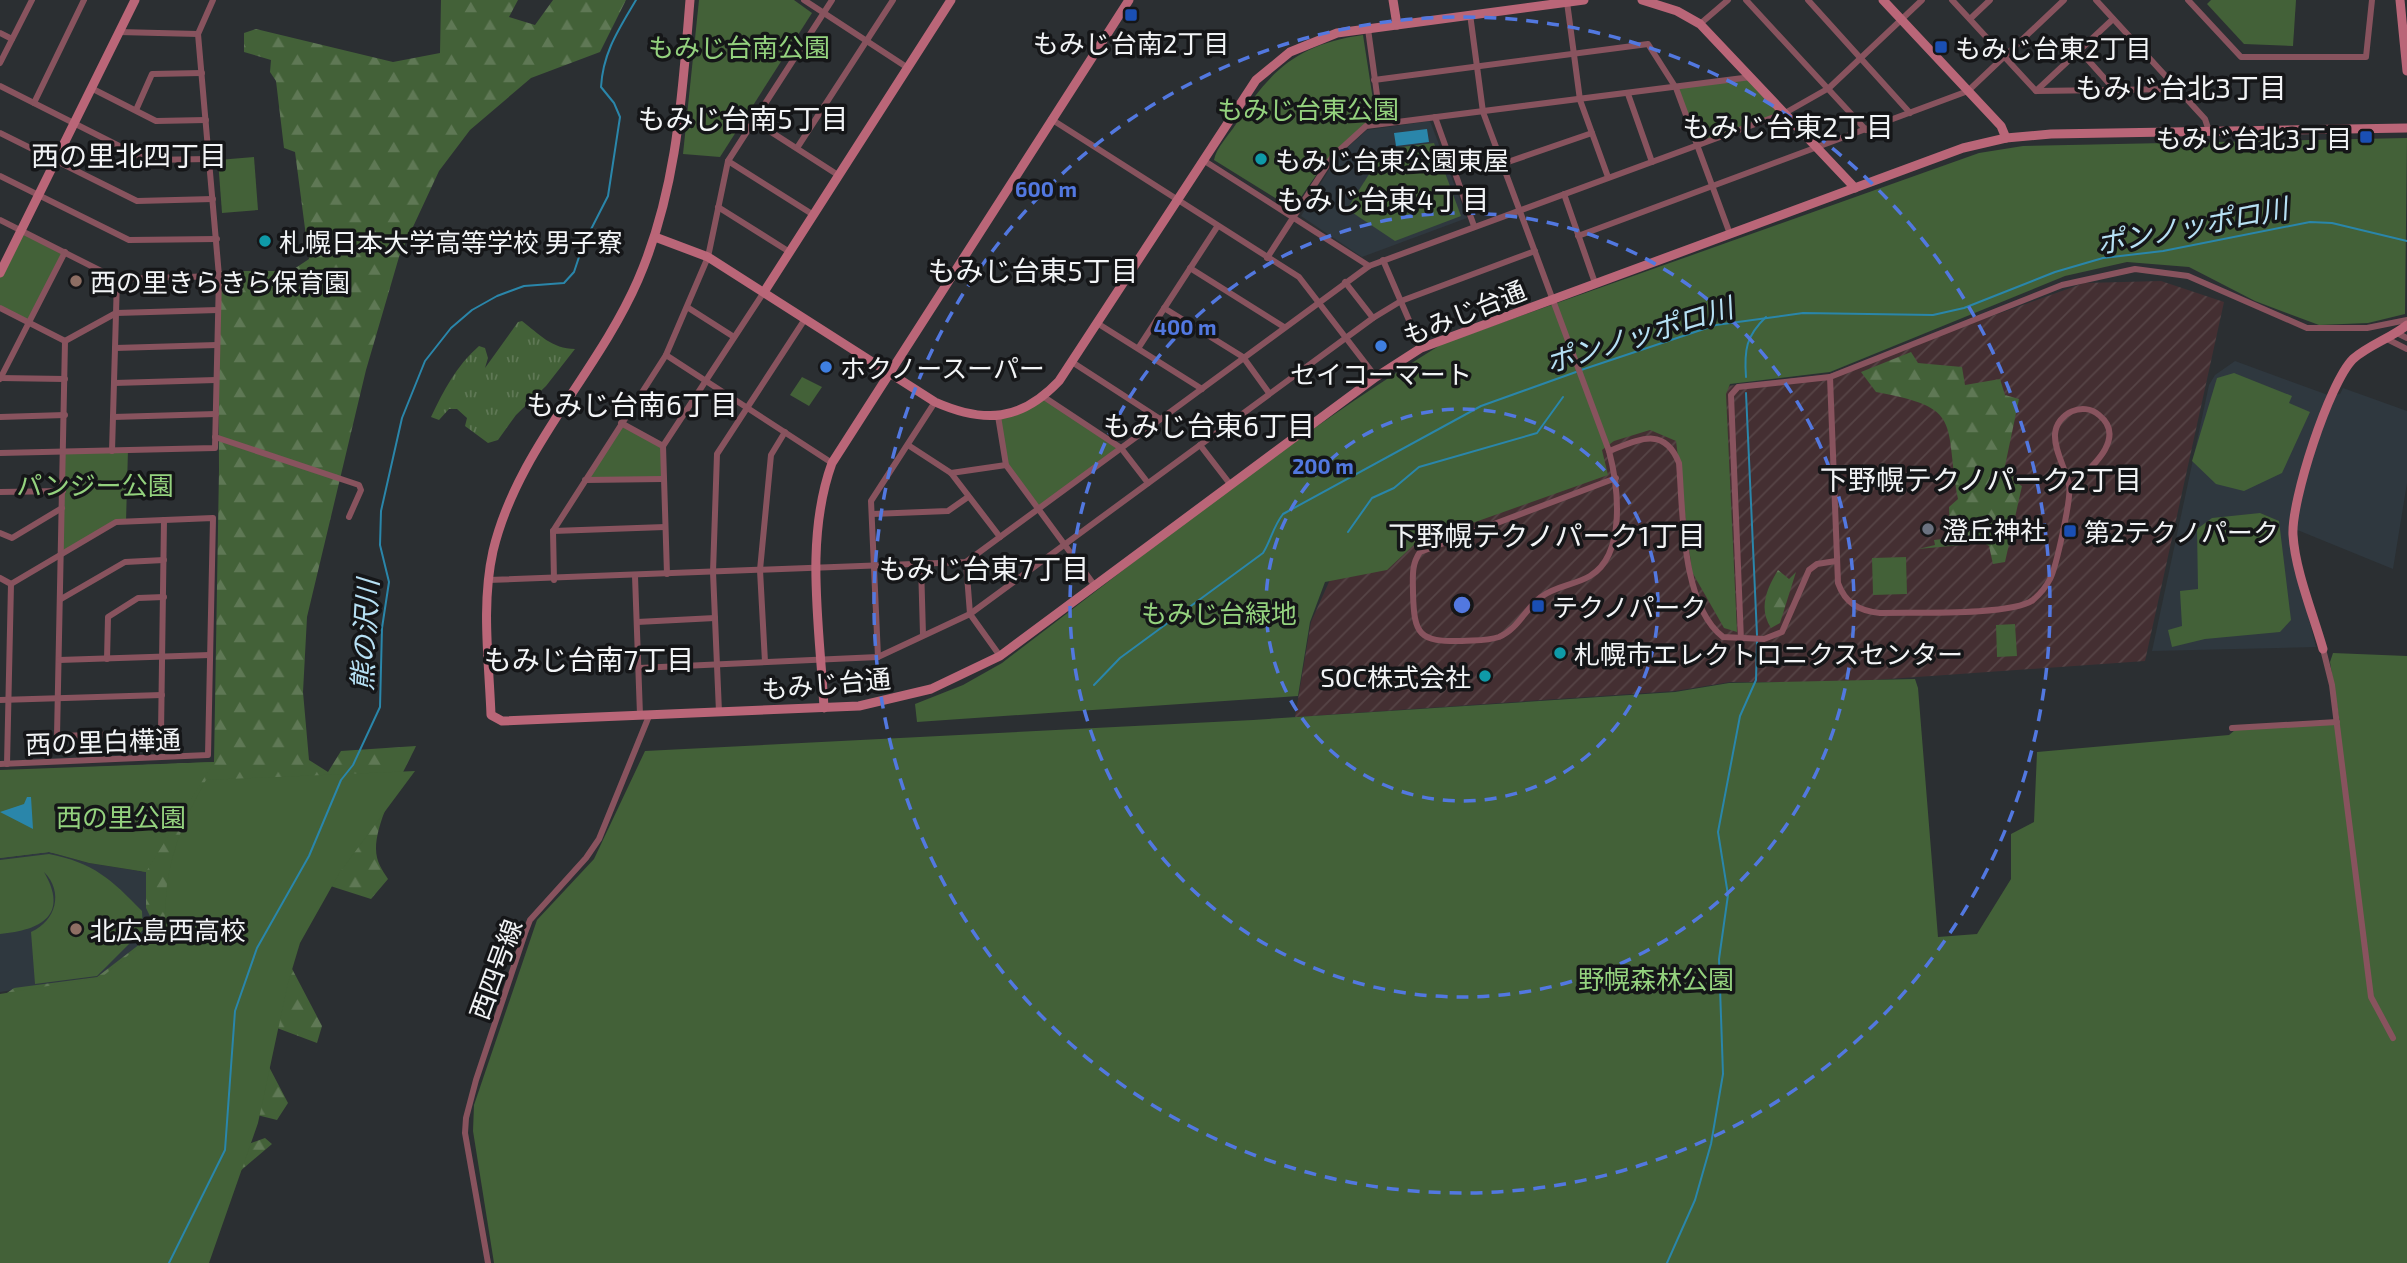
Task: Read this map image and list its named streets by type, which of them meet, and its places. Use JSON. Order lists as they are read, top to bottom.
{
  "streets": {
    "street": ["もみじ台通", "西の里白樺通", "西四号線"]
  },
  "crossings": [
    ["もみじ台通", "西四号線"]
  ],
  "districts": [
    "もみじ台北3丁目",
    "もみじ台南5丁目",
    "もみじ台東2丁目",
    "西の里北四丁目",
    "もみじ台東4丁目",
    "もみじ台東5丁目",
    "もみじ台南6丁目",
    "もみじ台東6丁目",
    "下野幌テクノパーク2丁目",
    "下野幌テクノパーク1丁目",
    "もみじ台東7丁目",
    "もみじ台南7丁目"
  ],
  "water": ["ポンノッポロ川", "熊の沢川"],
  "parks": [
    "もみじ台南公園",
    "もみじ台東公園",
    "パンジー公園",
    "もみじ台緑地",
    "西の里公園",
    "野幌森林公園"
  ],
  "places": {
    "transit": [
      "もみじ台南2丁目",
      "もみじ台東2丁目",
      "もみじ台北3丁目",
      "第2テクノパーク",
      "テクノパーク"
    ],
    "other": [
      "もみじ台東公園東屋",
      "札幌日本大学高等学校 男子寮",
      "西の里きらきら保育園",
      "セイコーマート",
      "ホクノースーパー",
      "澄丘神社",
      "札幌市エレクトロニクスセンター",
      "SOC株式会社",
      "北広島西高校"
    ]
  },
  "rings": ["600 m", "400 m", "200 m"]
}
